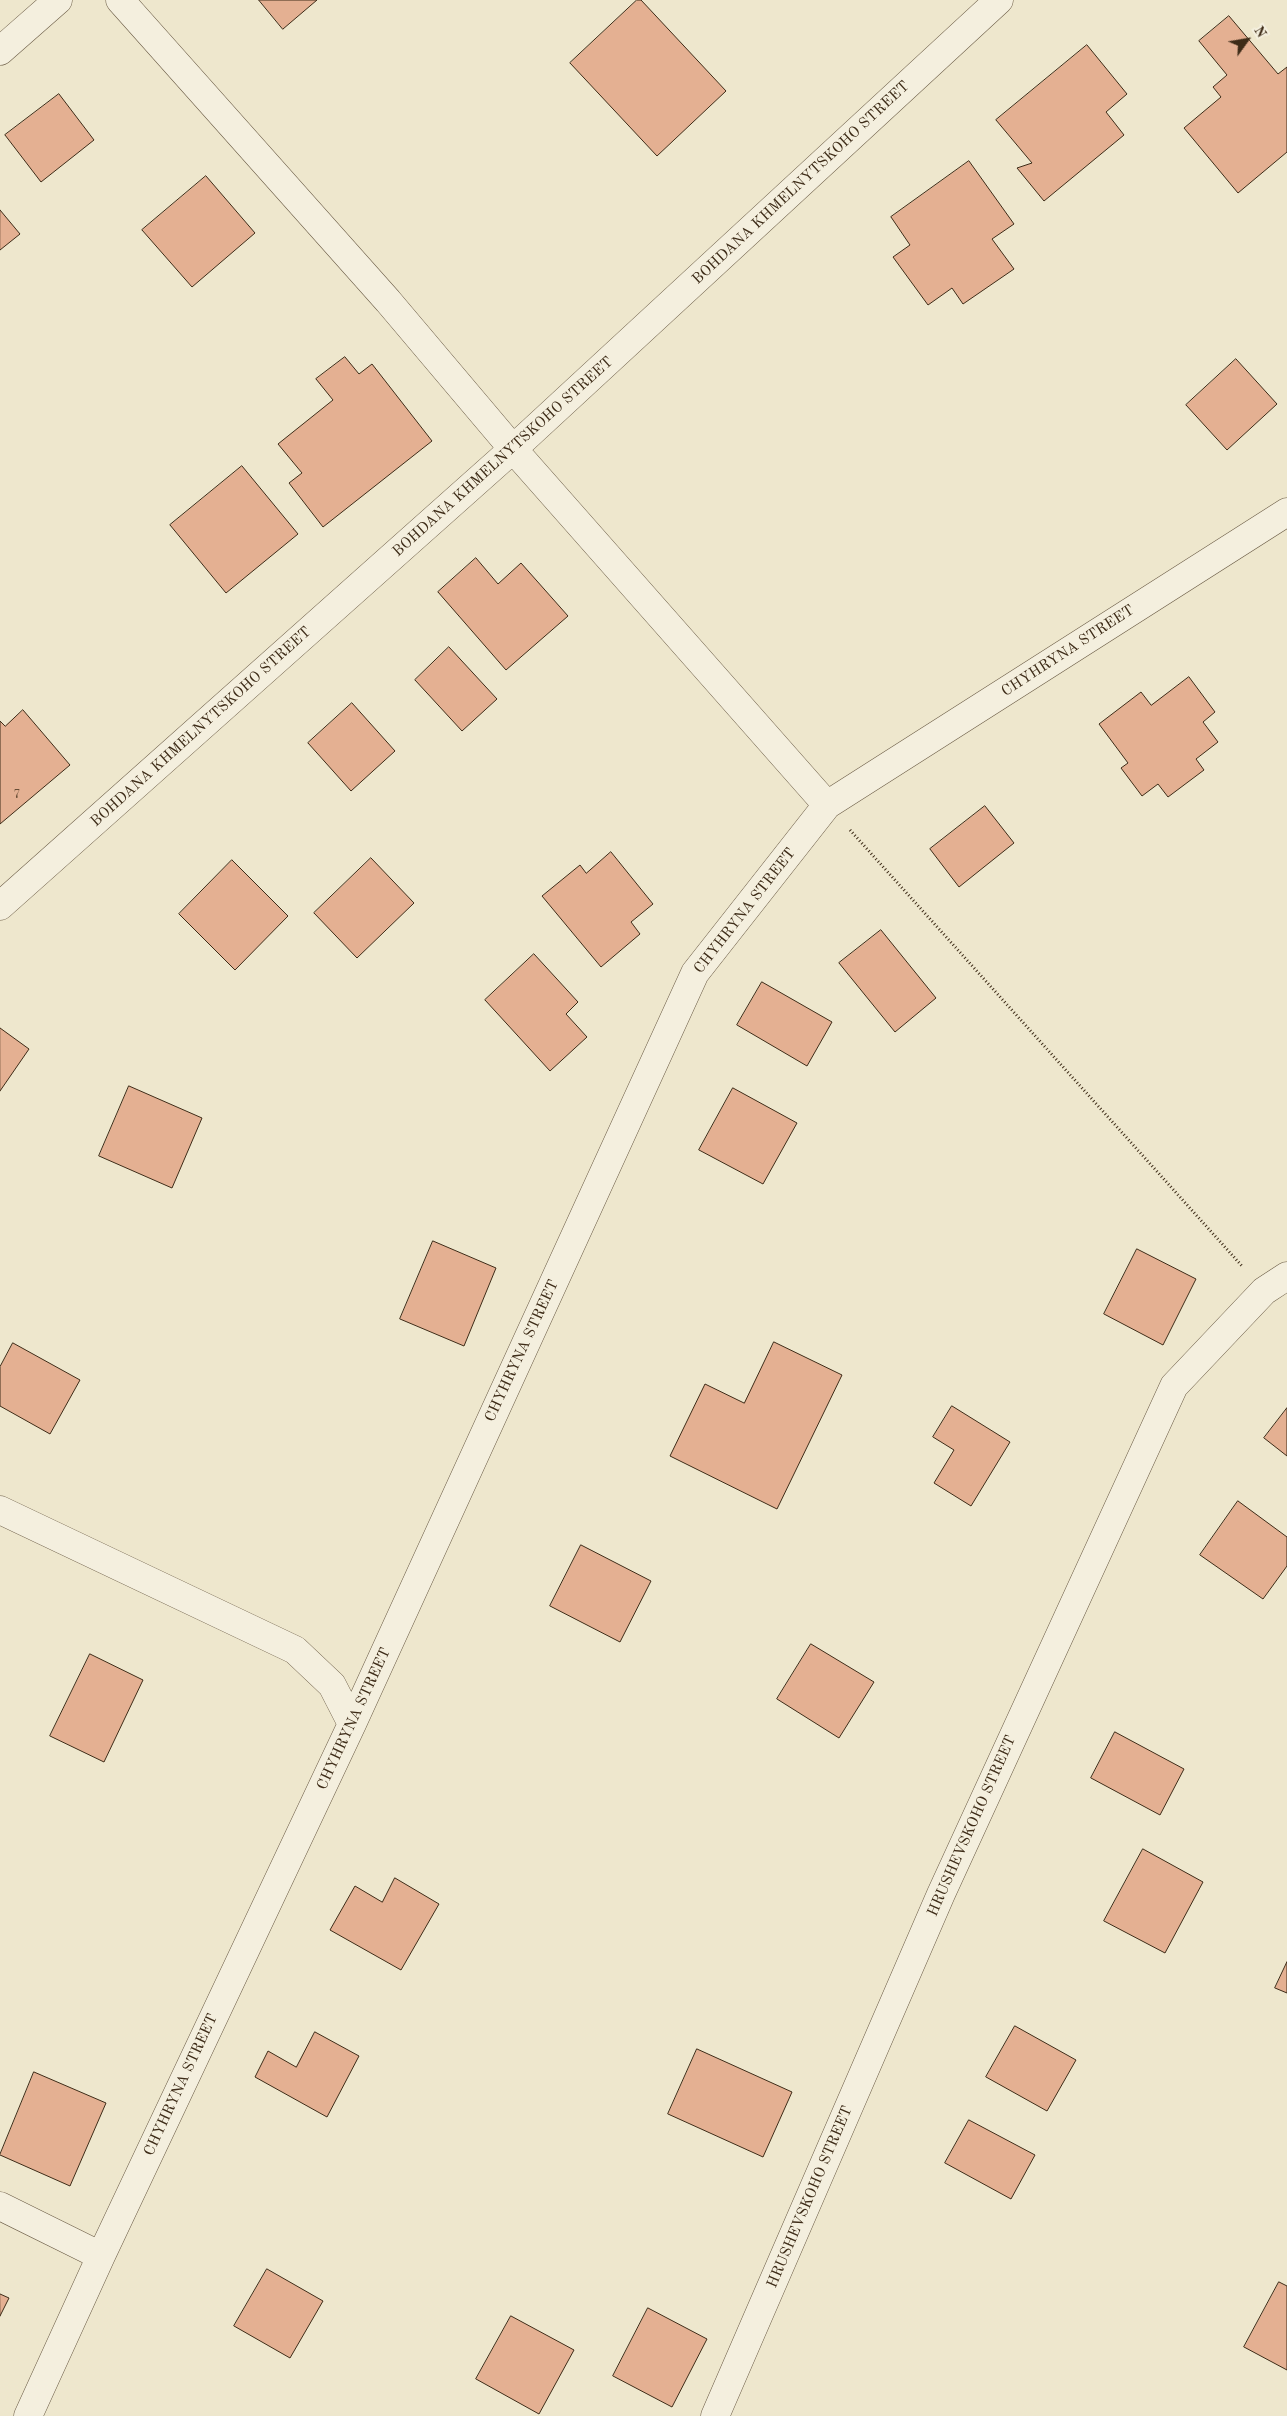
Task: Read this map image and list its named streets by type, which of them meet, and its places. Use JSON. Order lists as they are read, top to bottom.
{
  "streets": {
    "street": ["BOHDANA KHMELNYTSKOHO STREET", "CHYHRYNA STREET", "HRUSHEVSKOHO STREET"]
  },
  "house_numbers": ["7"],
  "north": "top right"
}
